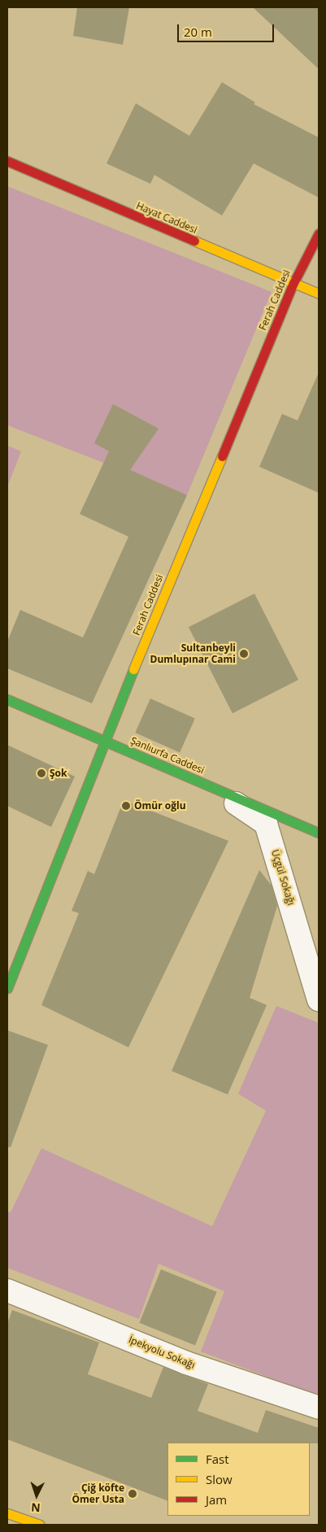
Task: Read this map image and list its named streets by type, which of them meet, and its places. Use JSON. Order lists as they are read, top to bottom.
{
  "streets": {
    "street": [
      "Hayat Caddesi",
      "Ferah Caddesi",
      "Şanlıurfa Caddesi",
      "Üçgül Sokağı",
      "İpekyolu Sokağı"
    ]
  },
  "crossings": [
    ["Hayat Caddesi", "Ferah Caddesi"],
    ["Ferah Caddesi", "Şanlıurfa Caddesi"],
    ["Şanlıurfa Caddesi", "Üçgül Sokağı"]
  ],
  "places": [
    "Sultanbeyli Dumlupınar Cami",
    "Şok",
    "Ömür oğlu",
    "Çiğ köfte Ömer Usta"
  ],
  "legend": ["Fast", "Slow", "Jam"],
  "scale_bar": "20 m",
  "north": "bottom"
}
